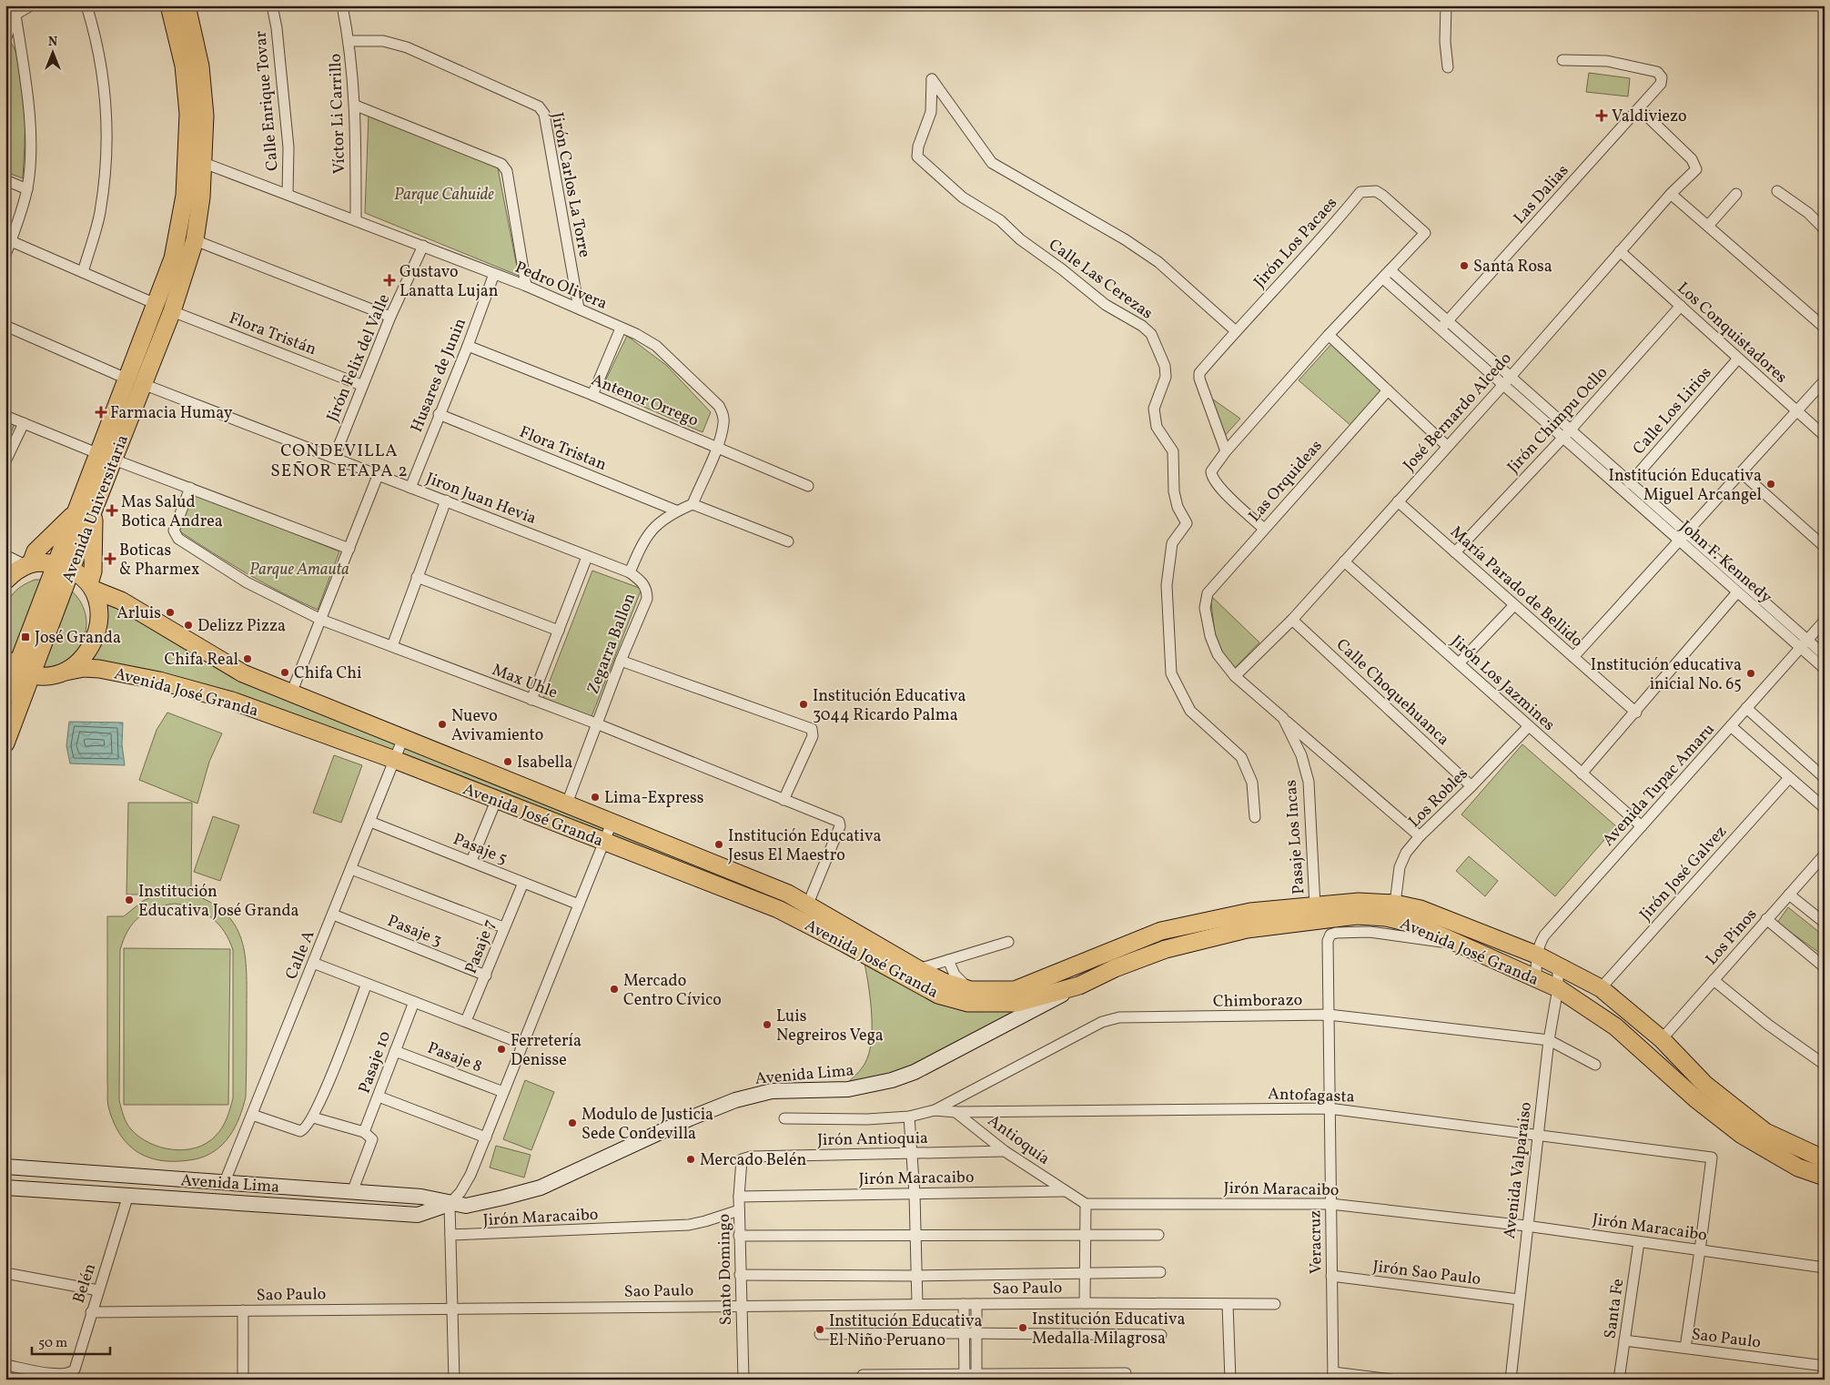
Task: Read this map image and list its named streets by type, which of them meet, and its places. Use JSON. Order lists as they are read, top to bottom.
{
  "streets": {
    "main road": ["Avenida Universitaria", "Avenida José Granda", "Avenida Lima"],
    "street": [
      "Calle Enrique Tovar",
      "Víctor Li Carrillo",
      "Jirón Carlos La Torre",
      "Las Dalias",
      "Jirón Los Pacaes",
      "Calle Las Cerezas",
      "Pedro Olivera",
      "Los Conquistadores",
      "Flora Tristán",
      "Jirón Felix del Valle",
      "Husares de Junin",
      "Antenor Orrego",
      "Calle Los Lirios",
      "José Bernardo Alcedo",
      "Jirón Chimpu Ocllo",
      "Flora Tristan",
      "Las Orquideas",
      "Jiron Juan Hevia",
      "John F. Kennedy",
      "María Parado de Bellido",
      "Zegarra Ballon",
      "Max Uhle",
      "Jirón Los Jazmines",
      "Calle Choquehuanca",
      "Avenida Tupac Amaru",
      "Los Robles",
      "Pasaje Los Incas",
      "Pasaje 5",
      "Jirón José Galvez",
      "Pasaje 3",
      "Los Pinos",
      "Pasaje 7",
      "Calle A",
      "Chimborazo",
      "Pasaje 8",
      "Pasaje 10",
      "Antofagasta",
      "Jirón Antioquia",
      "Antioquía",
      "Avenida Valparaiso",
      "Jirón Maracaibo",
      "Veracruz",
      "Santo Domingo",
      "Jirón Sao Paulo",
      "Belén",
      "Sao Paulo",
      "Santa Fe"
    ]
  },
  "crossings": [
    ["Calle Enrique Tovar", "Pedro Olivera"],
    ["Víctor Li Carrillo", "Jirón Carlos La Torre"],
    ["Víctor Li Carrillo", "Pedro Olivera"],
    ["Jirón Carlos La Torre", "Pedro Olivera"],
    ["Las Dalias", "José Bernardo Alcedo"],
    ["Las Dalias", "John F. Kennedy"],
    ["Jirón Los Pacaes", "Calle Las Cerezas"],
    ["Jirón Los Pacaes", "John F. Kennedy"],
    ["Pedro Olivera", "Jirón Felix del Valle"],
    ["Pedro Olivera", "Husares de Junin"],
    ["Pedro Olivera", "Antenor Orrego"],
    ["Pedro Olivera", "Avenida Universitaria"],
    ["Los Conquistadores", "Calle Los Lirios"],
    ["Los Conquistadores", "José Bernardo Alcedo"],
    ["Los Conquistadores", "Jirón Chimpu Ocllo"],
    ["Flora Tristán", "Jirón Felix del Valle"],
    ["Flora Tristán", "Avenida Universitaria"],
    ["Jirón Felix del Valle", "Jiron Juan Hevia"],
    ["Husares de Junin", "Antenor Orrego"],
    ["Husares de Junin", "Flora Tristan"],
    ["Husares de Junin", "Jiron Juan Hevia"],
    ["Calle Los Lirios", "John F. Kennedy"],
    ["José Bernardo Alcedo", "John F. Kennedy"],
    ["José Bernardo Alcedo", "María Parado de Bellido"],
    ["José Bernardo Alcedo", "Jirón Los Jazmines"],
    ["José Bernardo Alcedo", "Calle Choquehuanca"],
    ["José Bernardo Alcedo", "Pasaje Los Incas"],
    ["Jirón Chimpu Ocllo", "John F. Kennedy"],
    ["Jirón Chimpu Ocllo", "María Parado de Bellido"],
    ["Flora Tristan", "Zegarra Ballon"],
    ["Las Orquideas", "Pasaje Los Incas"],
    ["Jiron Juan Hevia", "Avenida Universitaria"],
    ["Jiron Juan Hevia", "Zegarra Ballon"],
    ["Avenida Universitaria", "Avenida José Granda"],
    ["John F. Kennedy", "Avenida Tupac Amaru"],
    ["Zegarra Ballon", "Max Uhle"],
    ["Zegarra Ballon", "Avenida José Granda"],
    ["Max Uhle", "Avenida José Granda"],
    ["Jirón Los Jazmines", "Avenida Tupac Amaru"],
    ["Jirón Los Jazmines", "Los Robles"],
    ["Avenida José Granda", "Avenida Tupac Amaru"],
    ["Avenida José Granda", "Los Robles"],
    ["Avenida José Granda", "Pasaje Los Incas"],
    ["Avenida José Granda", "Jirón José Galvez"],
    ["Avenida José Granda", "Los Pinos"],
    ["Avenida José Granda", "Calle A"],
    ["Avenida José Granda", "Avenida Lima"],
    ["Avenida José Granda", "Avenida Valparaiso"],
    ["Avenida José Granda", "Veracruz"],
    ["Calle Choquehuanca", "Los Robles"],
    ["Los Robles", "Pasaje Los Incas"],
    ["Pasaje 5", "Pasaje 7"],
    ["Pasaje 5", "Calle A"],
    ["Pasaje 3", "Pasaje 7"],
    ["Pasaje 3", "Calle A"],
    ["Calle A", "Avenida Lima"],
    ["Chimborazo", "Antofagasta"],
    ["Chimborazo", "Avenida Valparaiso"],
    ["Chimborazo", "Veracruz"],
    ["Pasaje 8", "Pasaje 10"],
    ["Avenida Lima", "Belén"],
    ["Antofagasta", "Antioquía"],
    ["Antofagasta", "Avenida Valparaiso"],
    ["Antofagasta", "Jirón Maracaibo"],
    ["Antofagasta", "Veracruz"],
    ["Jirón Antioquia", "Antioquía"],
    ["Jirón Antioquia", "Santo Domingo"],
    ["Antioquía", "Jirón Maracaibo"],
    ["Avenida Valparaiso", "Jirón Maracaibo"],
    ["Avenida Valparaiso", "Jirón Sao Paulo"],
    ["Jirón Maracaibo", "Veracruz"],
    ["Jirón Maracaibo", "Santo Domingo"],
    ["Jirón Maracaibo", "Santa Fe"],
    ["Veracruz", "Jirón Sao Paulo"],
    ["Santo Domingo", "Sao Paulo"],
    ["Belén", "Sao Paulo"],
    ["Sao Paulo", "Santa Fe"]
  ],
  "districts": ["CONDEVILLA SEÑOR ETAPA 2"],
  "parks": ["Parque Cahuide", "Parque Amauta"],
  "places": {
    "health": [
      "Valdiviezo",
      "Gustavo Lanatta Lujan",
      "Farmacia Humay",
      "Mas Salud Botica Andrea",
      "Boticas & Pharmex"
    ],
    "other": [
      "Santa Rosa",
      "Institución Educativa Miguel Arcangel",
      "Arluis",
      "Delizz Pizza",
      "Chifa Real",
      "Chifa Chi",
      "Institución educativa inicial No. 65",
      "Institución Educativa 3044 Ricardo Palma",
      "Nuevo Avivamiento",
      "Isabella",
      "Lima-Express",
      "Institución Educativa Jesus El Maestro",
      "Institución Educativa José Granda",
      "Mercado Centro Cívico",
      "Luis Negreiros Vega",
      "Ferretería Denisse",
      "Modulo de Justicia Sede Condevilla",
      "Mercado Belén",
      "Institución Educativa Medalla Milagrosa",
      "Institución Educativa El Niño Peruano"
    ],
    "transit": ["José Granda"]
  },
  "scale_bar": "50 m",
  "north": "top"
}
